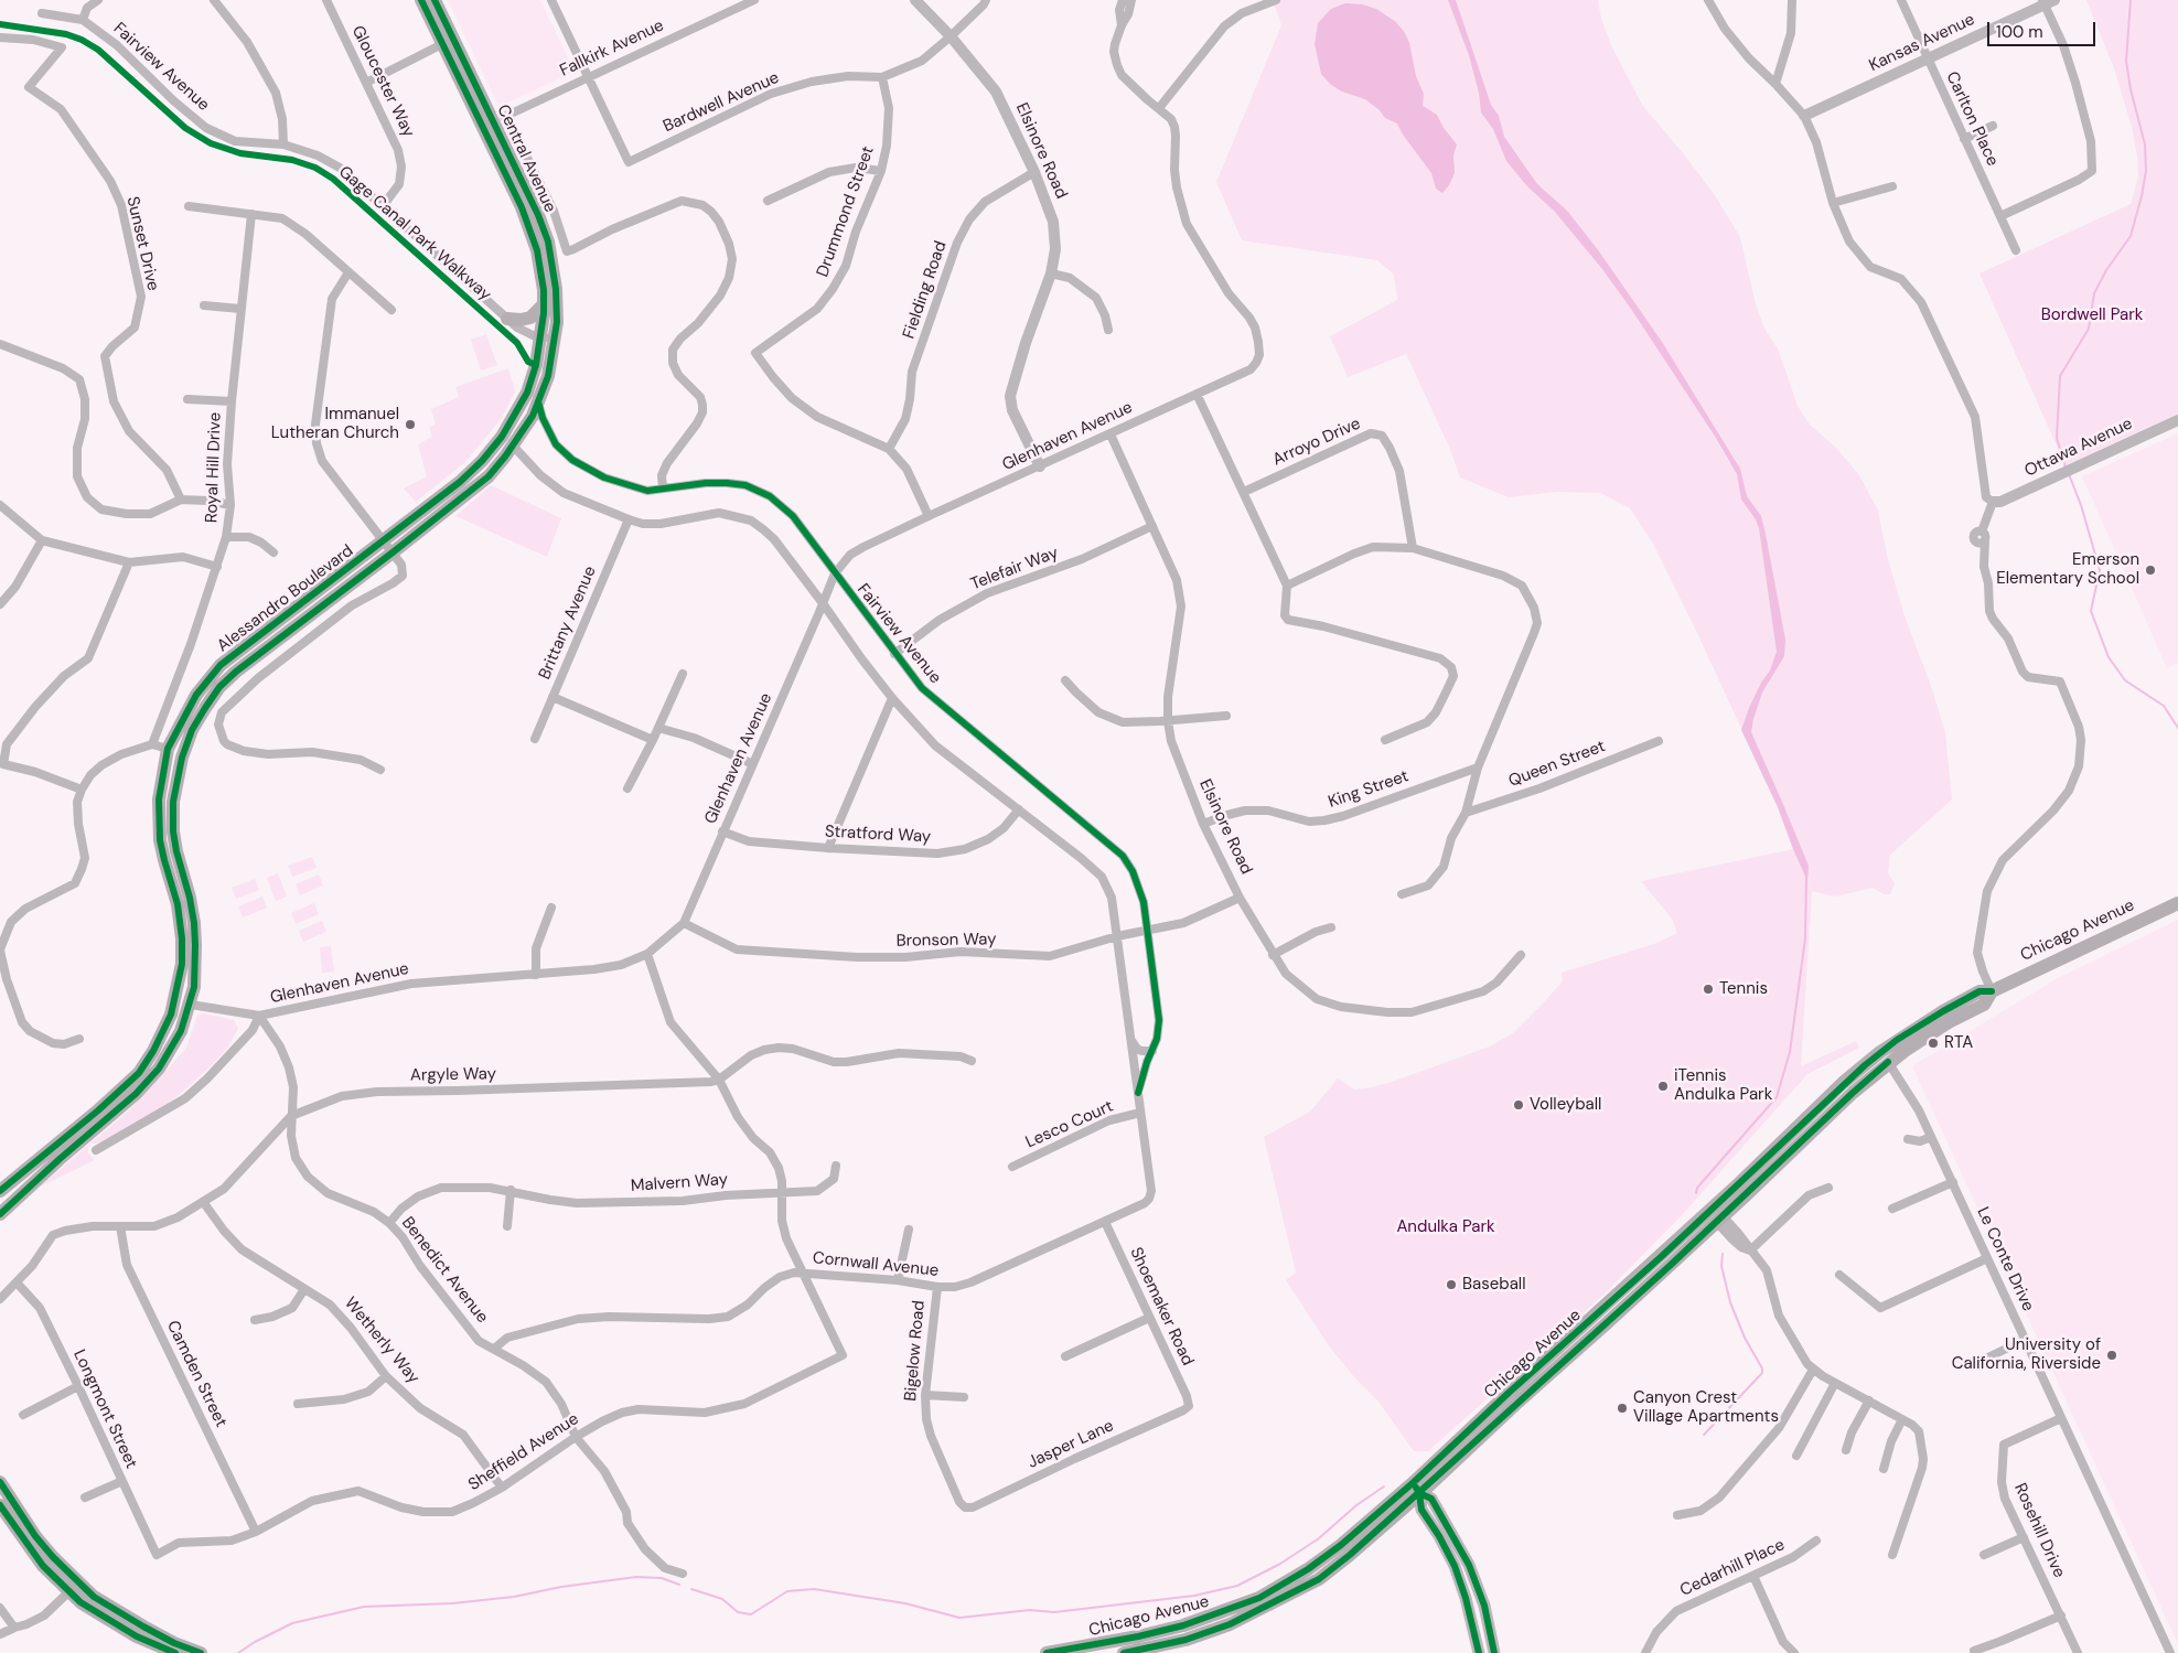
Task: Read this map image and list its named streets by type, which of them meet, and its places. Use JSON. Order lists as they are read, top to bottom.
{
  "streets": {
    "main road": ["Central Avenue", "Alessandro Boulevard", "Chicago Avenue"],
    "street": [
      "Kansas Avenue",
      "Fallkirk Avenue",
      "Fairview Avenue",
      "Gloucester Way",
      "Bardwell Avenue",
      "Carlton Place",
      "Elsinore Road",
      "Drummond Street",
      "Sunset Drive",
      "Fielding Road",
      "Glenhaven Avenue",
      "Arroyo Drive",
      "Ottawa Avenue",
      "Royal Hill Drive",
      "Telefair Way",
      "Brittany Avenue",
      "Queen Street",
      "King Street",
      "Stratford Way",
      "Bronson Way",
      "Argyle Way",
      "Lesco Court",
      "Malvern Way",
      "Le Conte Drive",
      "Cornwall Avenue",
      "Benedict Avenue",
      "Shoemaker Road",
      "Wetherly Way",
      "Bigelow Road",
      "Camden Street",
      "Longmont Street",
      "Jasper Lane",
      "Sheffield Avenue",
      "Rosehill Drive",
      "Cedarhill Place"
    ],
    "cycle path": ["Gage Canal Park Walkway"]
  },
  "crossings": [
    ["Kansas Avenue", "Carlton Place"],
    ["Fallkirk Avenue", "Bardwell Avenue"],
    ["Fallkirk Avenue", "Central Avenue"],
    ["Fairview Avenue", "Gloucester Way"],
    ["Fairview Avenue", "Central Avenue"],
    ["Fairview Avenue", "Glenhaven Avenue"],
    ["Fairview Avenue", "Telefair Way"],
    ["Fairview Avenue", "Alessandro Boulevard"],
    ["Fairview Avenue", "Bronson Way"],
    ["Fairview Avenue", "Cornwall Avenue"],
    ["Bardwell Avenue", "Elsinore Road"],
    ["Bardwell Avenue", "Drummond Street"],
    ["Elsinore Road", "Fielding Road"],
    ["Elsinore Road", "Glenhaven Avenue"],
    ["Elsinore Road", "Telefair Way"],
    ["Elsinore Road", "King Street"],
    ["Elsinore Road", "Bronson Way"],
    ["Central Avenue", "Alessandro Boulevard"],
    ["Drummond Street", "Fielding Road"],
    ["Glenhaven Avenue", "Stratford Way"],
    ["Glenhaven Avenue", "Bronson Way"],
    ["Glenhaven Avenue", "Benedict Avenue"],
    ["Chicago Avenue", "Le Conte Drive"],
    ["Argyle Way", "Benedict Avenue"],
    ["Argyle Way", "Wetherly Way"],
    ["Argyle Way", "Camden Street"],
    ["Argyle Way", "Longmont Street"],
    ["Lesco Court", "Cornwall Avenue"],
    ["Malvern Way", "Benedict Avenue"],
    ["Le Conte Drive", "Rosehill Drive"],
    ["Cornwall Avenue", "Benedict Avenue"],
    ["Cornwall Avenue", "Shoemaker Road"],
    ["Cornwall Avenue", "Bigelow Road"],
    ["Cornwall Avenue", "Sheffield Avenue"],
    ["Benedict Avenue", "Sheffield Avenue"],
    ["Shoemaker Road", "Jasper Lane"],
    ["Wetherly Way", "Sheffield Avenue"],
    ["Bigelow Road", "Jasper Lane"],
    ["Camden Street", "Sheffield Avenue"],
    ["Longmont Street", "Sheffield Avenue"]
  ],
  "parks": ["Bordwell Park", "Andulka Park"],
  "places": [
    "Immanuel Lutheran Church",
    "Emerson Elementary School",
    "Tennis",
    "RTA",
    "iTennis Andulka Park",
    "Volleyball",
    "Baseball",
    "University of California, Riverside",
    "Canyon Crest Village Apartments"
  ],
  "scale_bar": "100 m"
}
